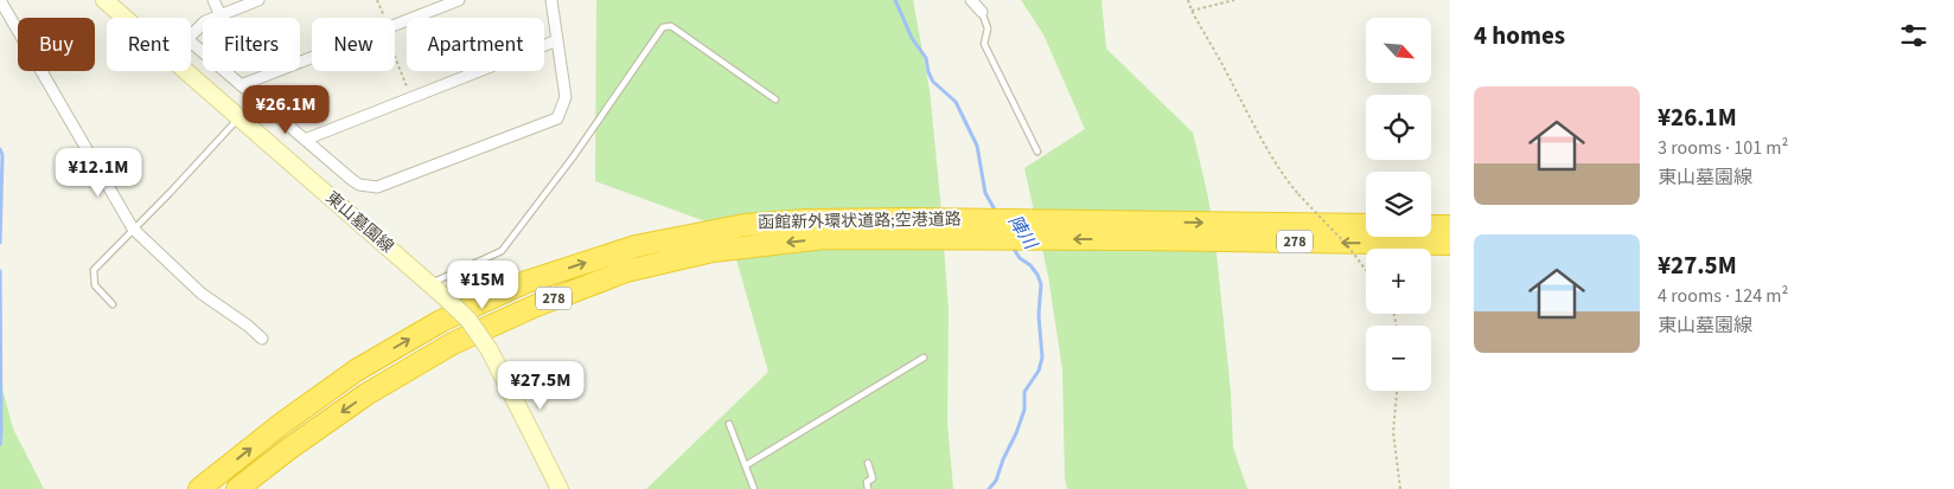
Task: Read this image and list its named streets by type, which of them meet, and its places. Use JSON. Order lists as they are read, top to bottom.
{
  "streets": {
    "highway": ["函館新外環状道路;空港道路", "278"],
    "street": ["東山墓園線"]
  },
  "water": ["陣川"],
  "north": "bottom right",
  "page": {
    "heading": "4 homes",
    "map_buttons": ["+", "−"],
    "chip": [
      "Buy",
      "Rent",
      "Filters",
      "New",
      "Apartment"
    ],
    "list": [
      {
        "name": "¥26.1M",
        "note": "3 rooms · 101 m² · 東山墓園線"
      },
      {
        "name": "¥27.5M",
        "note": "4 rooms · 124 m² · 東山墓園線"
      }
    ],
    "price": [
      "¥26.1M",
      "¥12.1M",
      "¥15M",
      "¥27.5M"
    ]
  }
}
